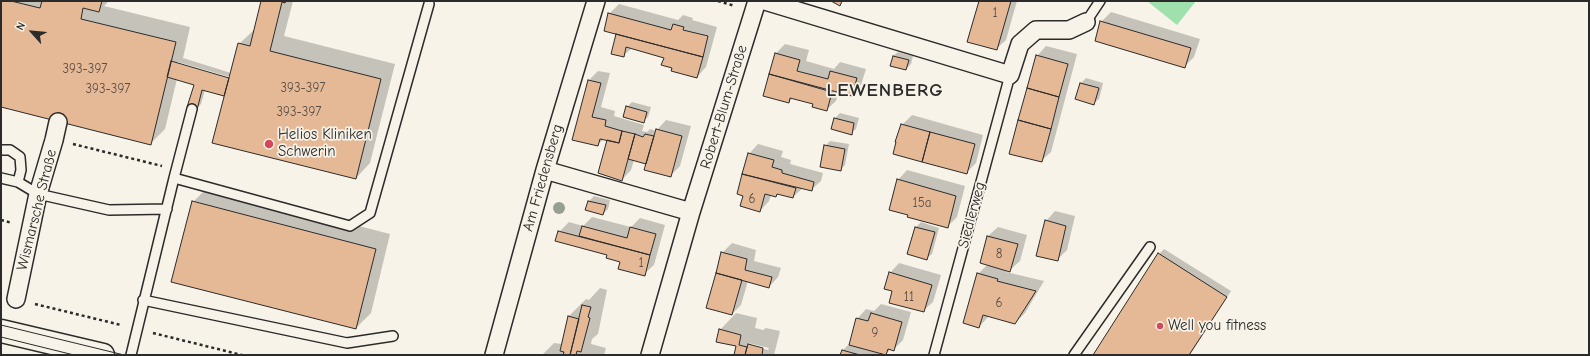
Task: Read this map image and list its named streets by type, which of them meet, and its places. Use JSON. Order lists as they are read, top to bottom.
{
  "streets": {
    "street": [
      "Robert-Blum-Straße",
      "Am Friedensberg",
      "Wismarsche Straße",
      "Siedlerweg"
    ]
  },
  "districts": ["LEWENBERG"],
  "places": ["Helios Kliniken Schwerin", "Well you fitness"],
  "house_numbers": [
    "1",
    "393-397",
    "393-397",
    "393-397",
    "393-397",
    "6",
    "15a",
    "8",
    "1",
    "11",
    "6",
    "9"
  ],
  "north": "top left"
}
